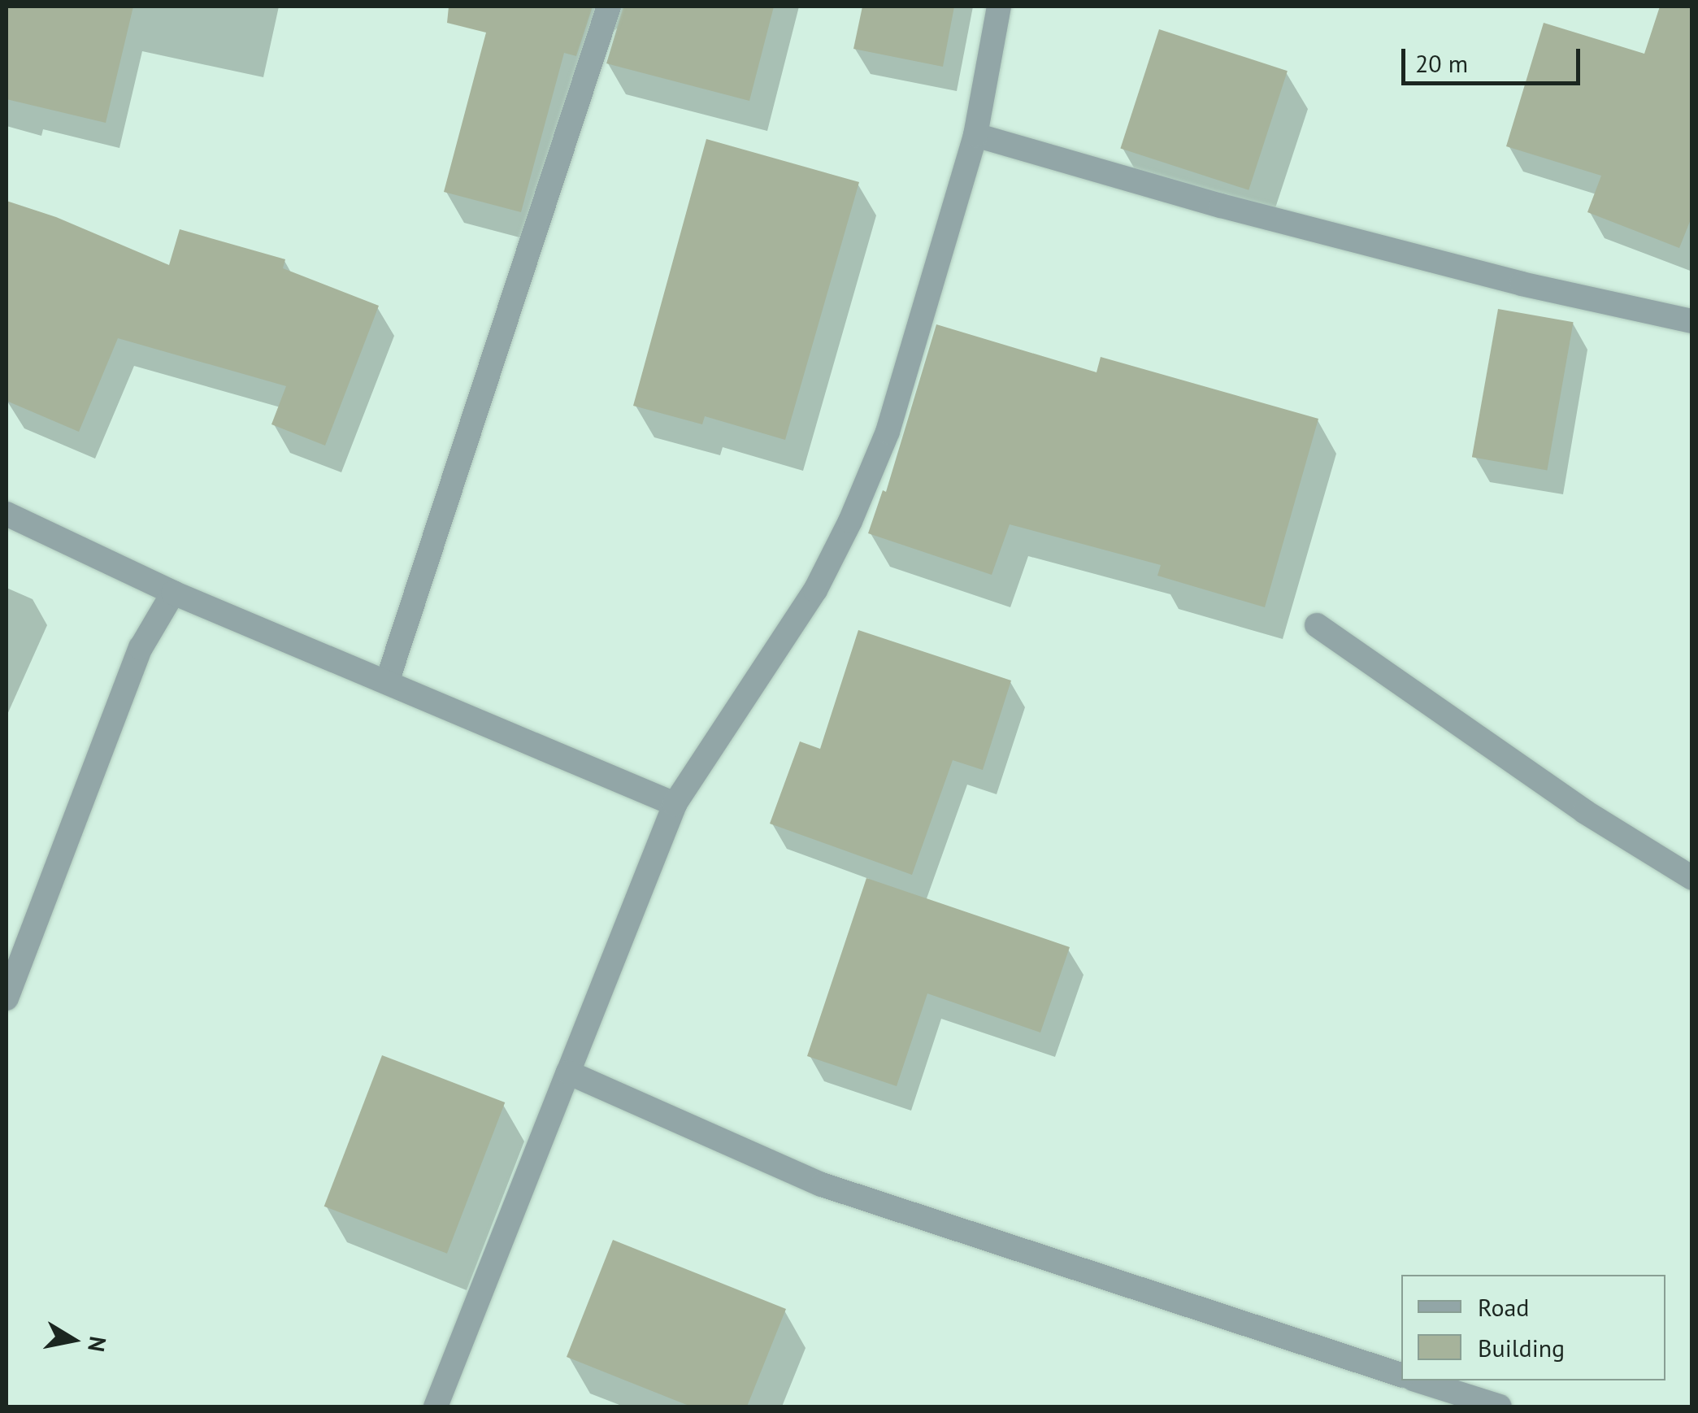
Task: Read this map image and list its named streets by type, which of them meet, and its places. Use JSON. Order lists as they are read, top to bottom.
{
  "legend": ["Road", "Building"],
  "scale_bar": "20 m",
  "north": "right"
}
